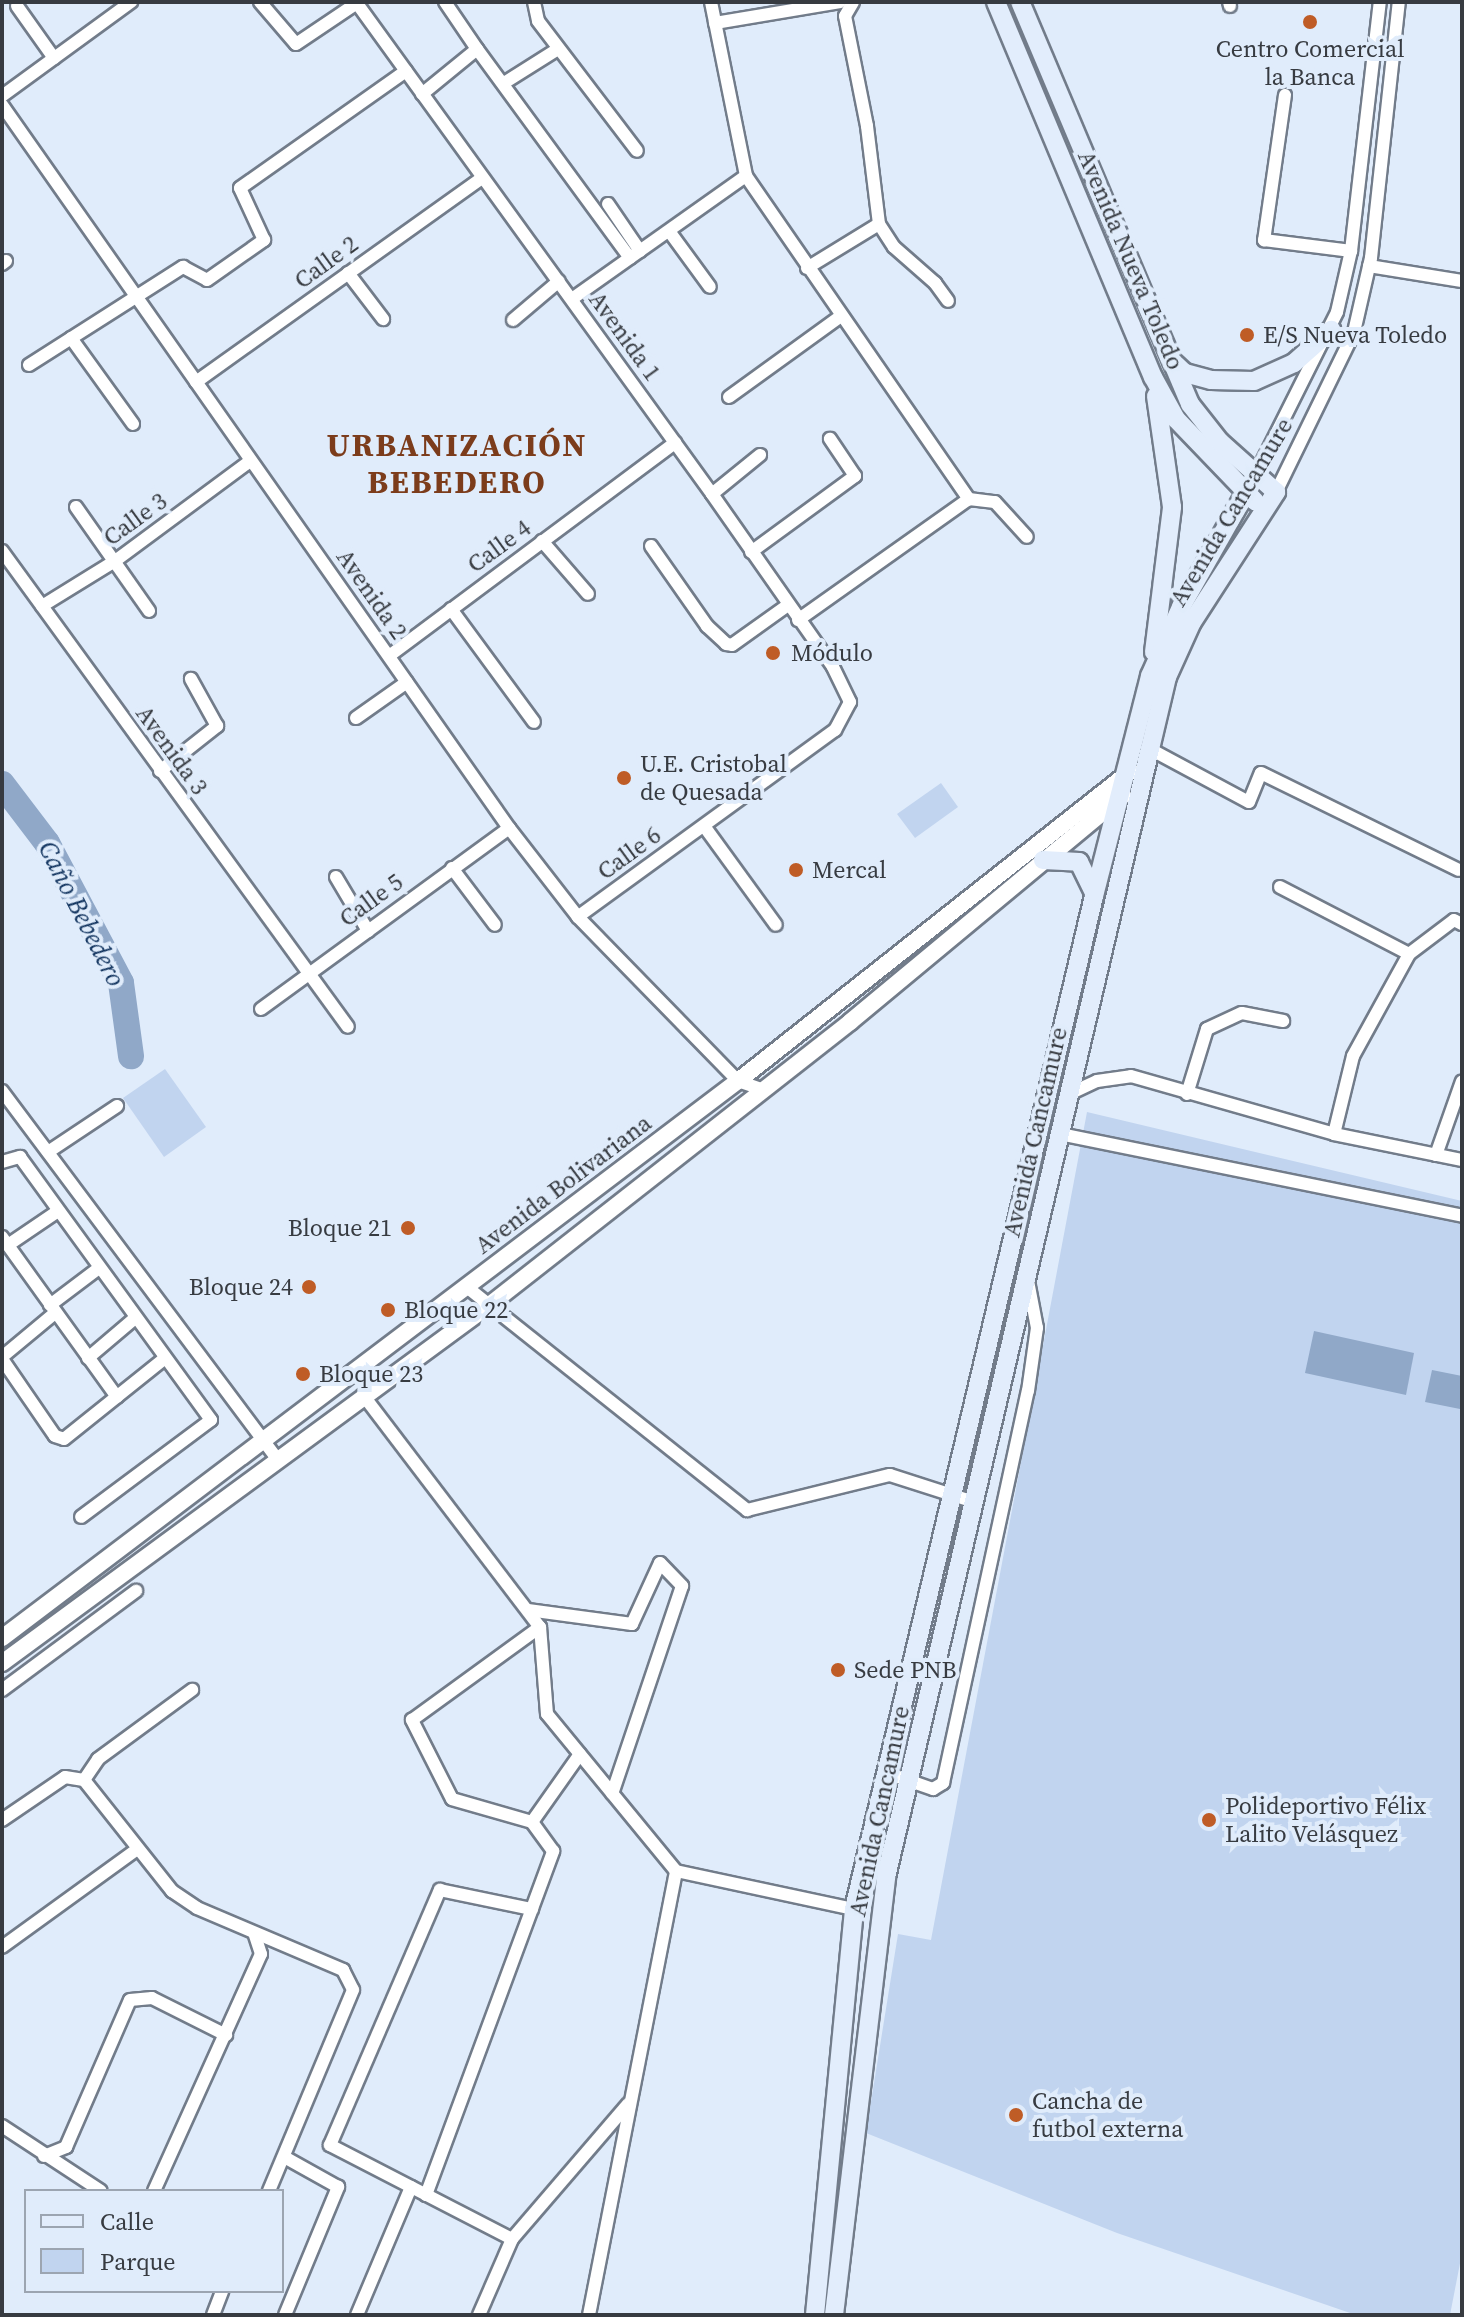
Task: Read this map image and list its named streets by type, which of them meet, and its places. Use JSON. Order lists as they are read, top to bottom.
{
  "streets": {
    "main road": ["Avenida Nueva Toledo", "Avenida Cancamure"],
    "street": [
      "Calle 2",
      "Avenida 1",
      "Calle 3",
      "Calle 4",
      "Avenida 2",
      "Avenida 3",
      "Calle 6",
      "Calle 5",
      "Avenida Bolivariana"
    ]
  },
  "crossings": [
    ["Avenida Nueva Toledo", "Avenida Cancamure"],
    ["Calle 2", "Avenida 1"],
    ["Calle 2", "Avenida 2"],
    ["Avenida 1", "Calle 4"],
    ["Avenida 1", "Calle 6"],
    ["Avenida Cancamure", "Avenida Bolivariana"],
    ["Calle 3", "Avenida 2"],
    ["Calle 3", "Avenida 3"],
    ["Calle 4", "Avenida 2"],
    ["Avenida 2", "Calle 6"],
    ["Avenida 2", "Calle 5"],
    ["Avenida 2", "Avenida Bolivariana"],
    ["Avenida 3", "Calle 5"]
  ],
  "districts": ["URBANIZACIÓN BEBEDERO"],
  "water": ["Caño Bebedero"],
  "places": [
    "Centro Comercial la Banca",
    "E/S Nueva Toledo",
    "Módulo",
    "U.E. Cristobal de Quesada",
    "Mercal",
    "Bloque 21",
    "Bloque 24",
    "Bloque 22",
    "Bloque 23",
    "Sede PNB",
    "Polideportivo Félix Lalito Velásquez",
    "Cancha de futbol externa"
  ],
  "legend": ["Calle", "Parque"]
}
